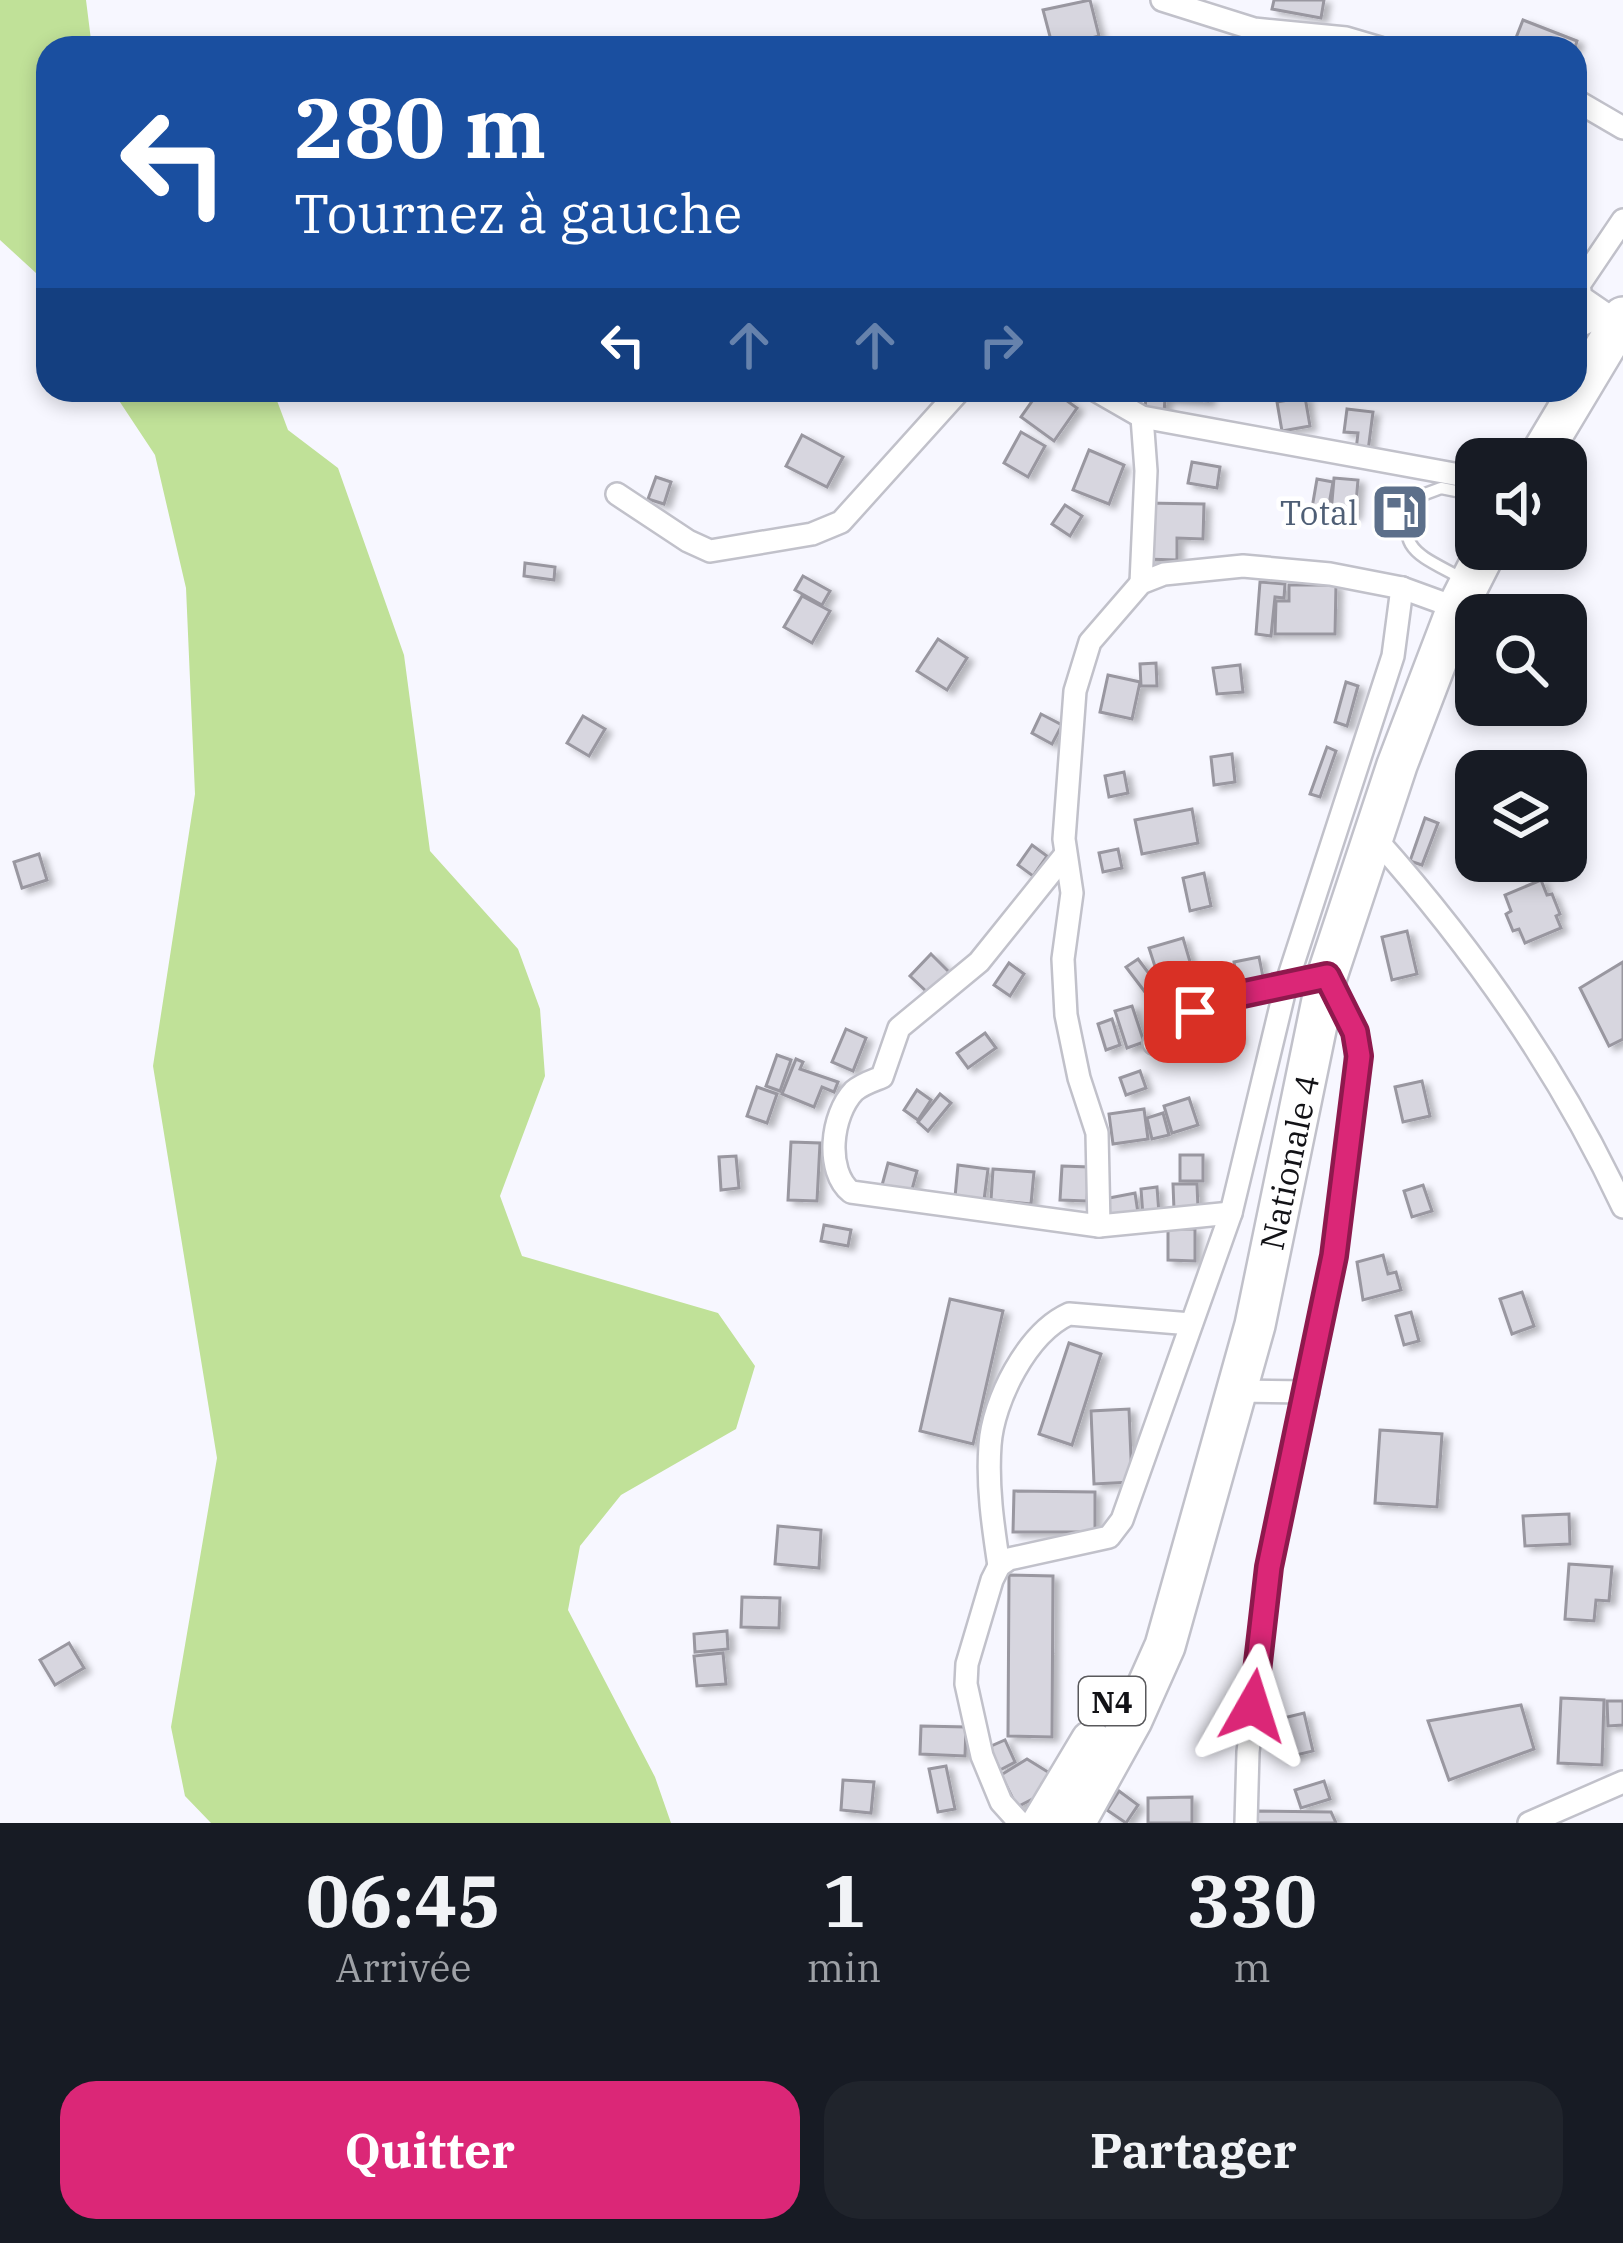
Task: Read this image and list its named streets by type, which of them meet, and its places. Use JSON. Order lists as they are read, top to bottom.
{
  "streets": {
    "highway": ["Nationale 4", "N4"]
  },
  "places": {
    "fuel station": ["Total"]
  },
  "page": {
    "turn": ["280 m", "Tournez à gauche"],
    "eta": [
      "06:45",
      "Arrivée",
      "1",
      "min",
      "330",
      "m"
    ],
    "buttons": ["Quitter", "Partager"]
  }
}
